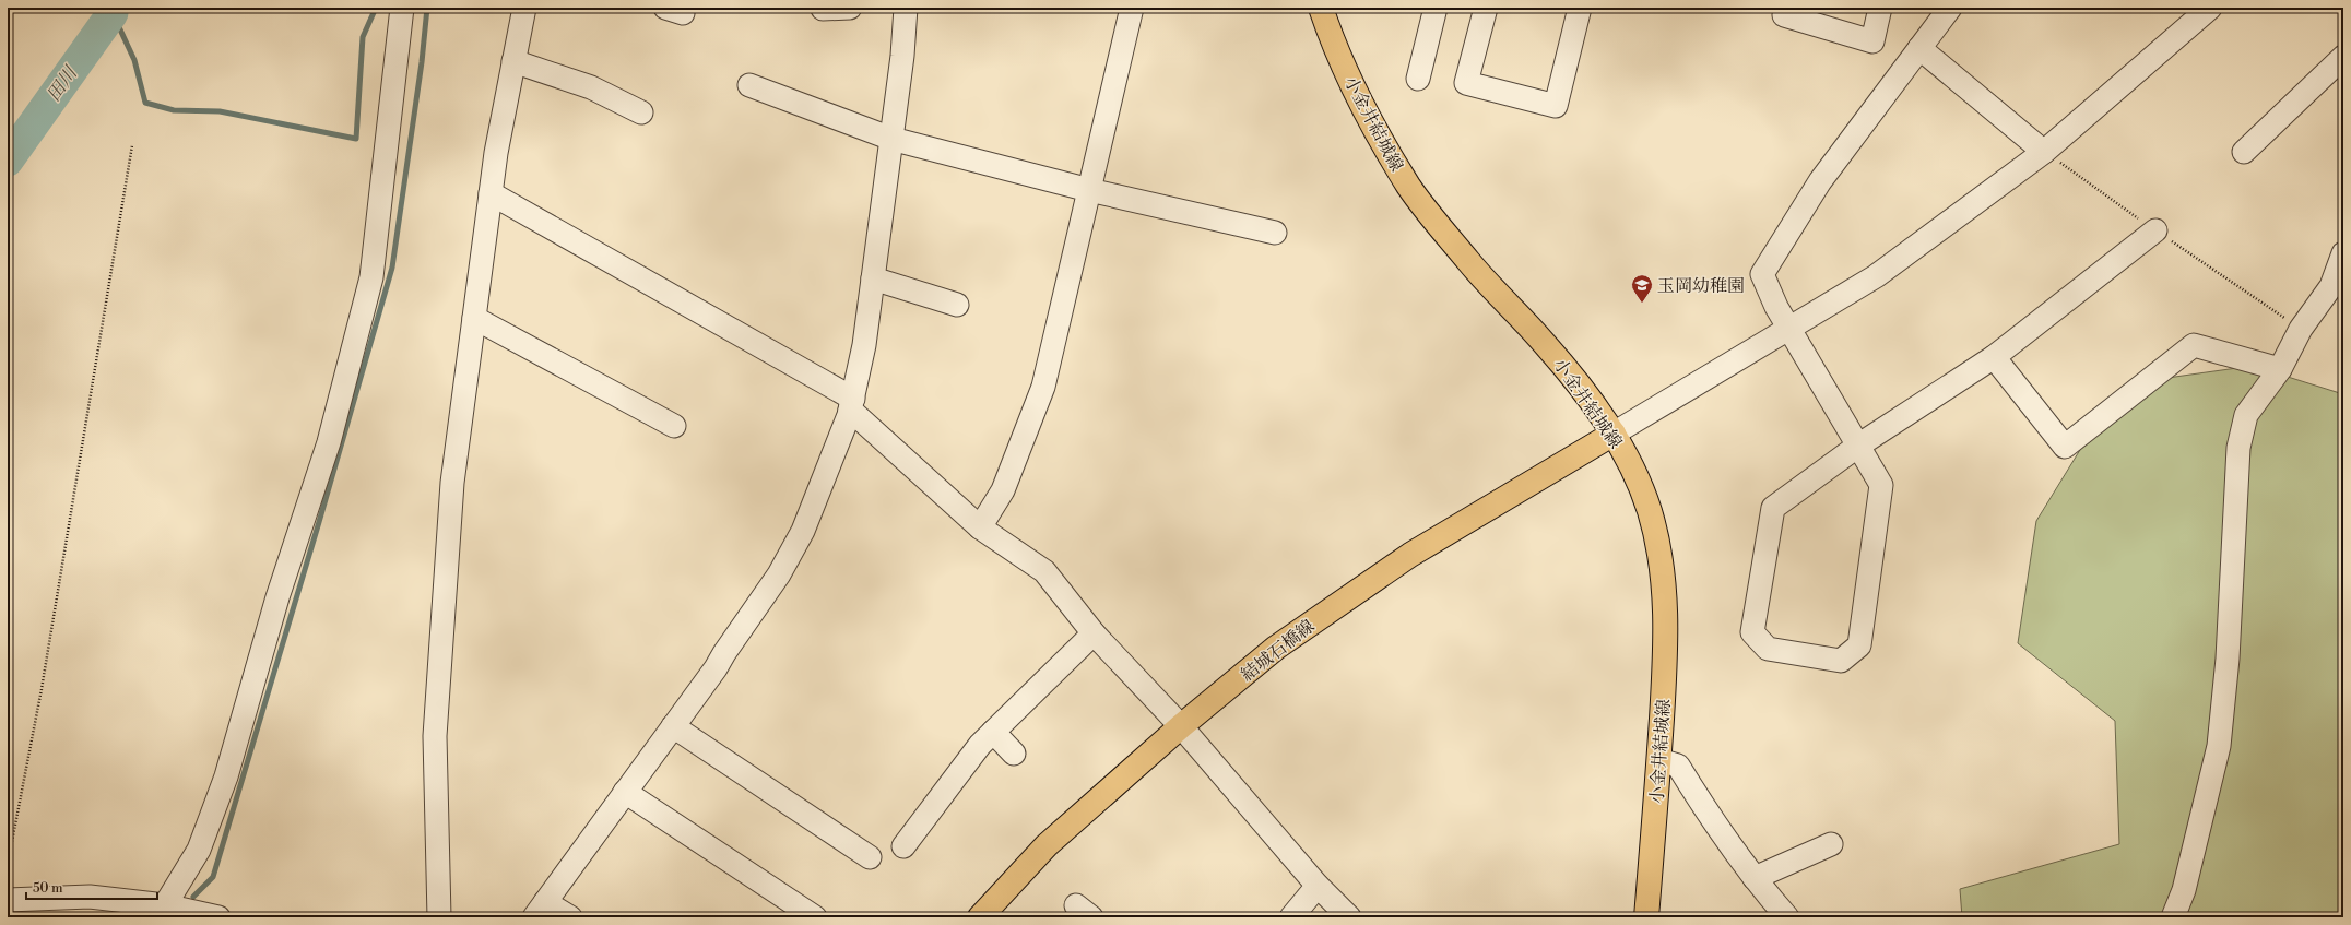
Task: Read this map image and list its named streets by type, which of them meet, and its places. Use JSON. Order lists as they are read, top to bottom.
{
  "streets": {
    "main road": ["小金井結城線", "結城石橋線"]
  },
  "crossings": [
    ["小金井結城線", "結城石橋線"]
  ],
  "water": ["田川"],
  "places": {
    "school or university": ["玉岡幼稚園"]
  },
  "scale_bar": "50 m"
}
